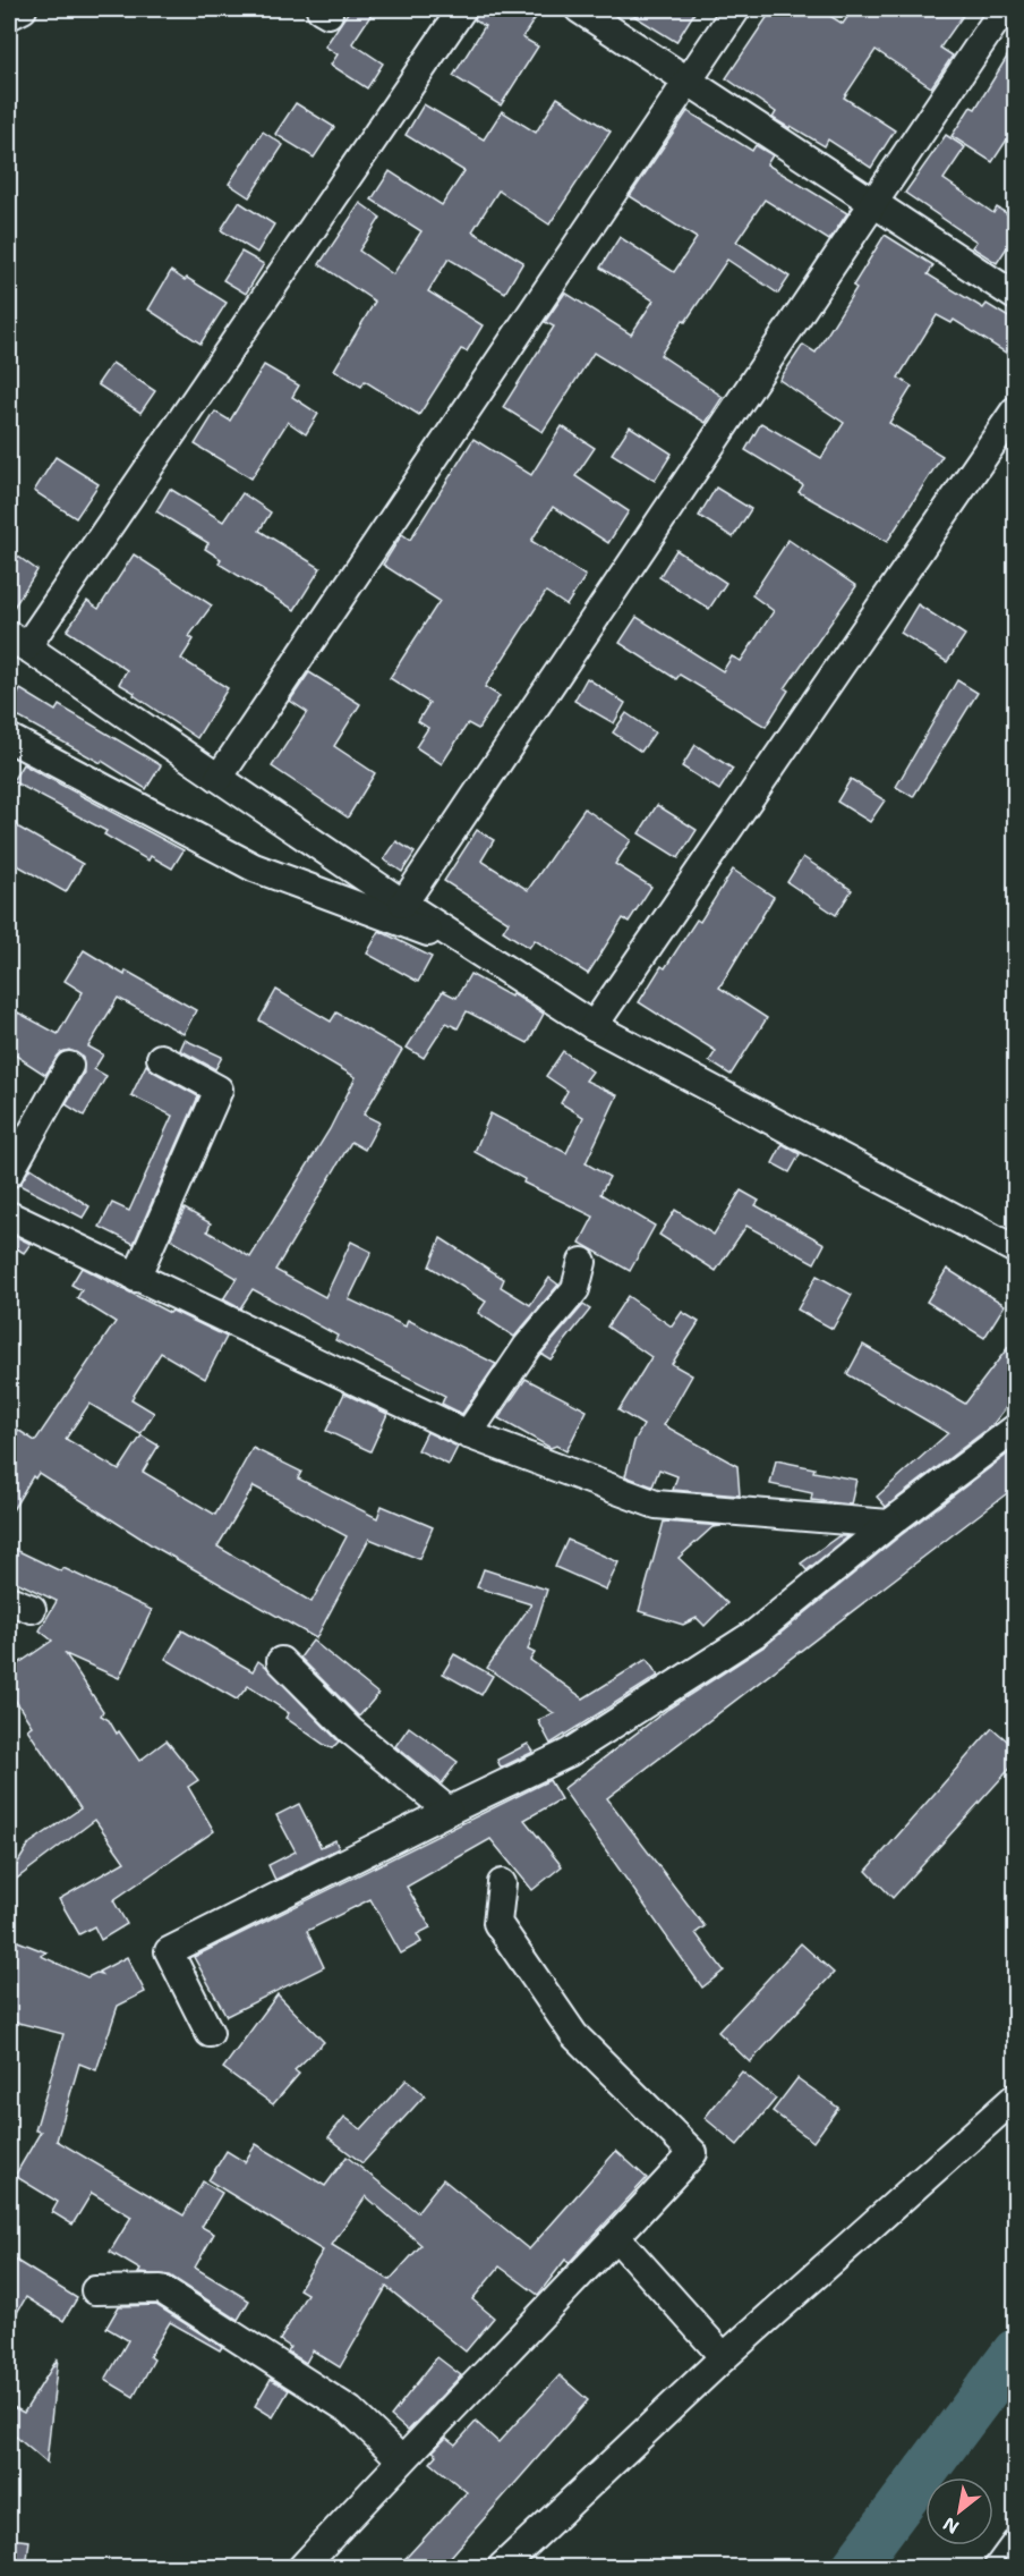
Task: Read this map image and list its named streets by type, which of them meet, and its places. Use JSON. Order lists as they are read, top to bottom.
{
  "north": "bottom left"
}
